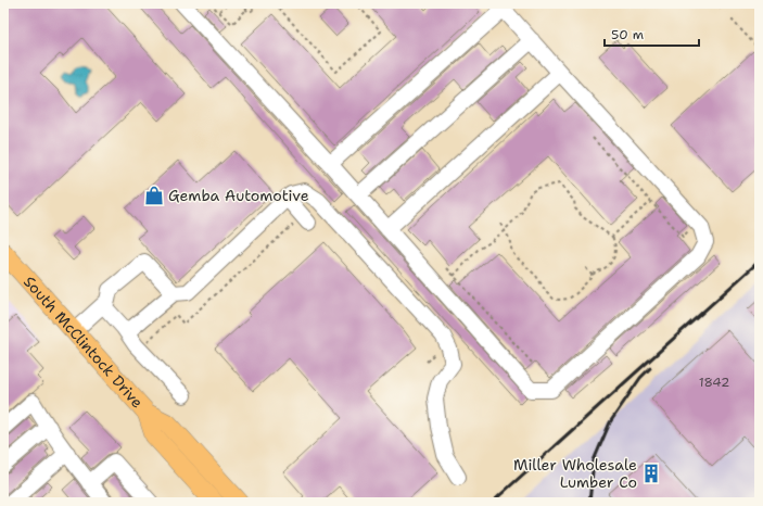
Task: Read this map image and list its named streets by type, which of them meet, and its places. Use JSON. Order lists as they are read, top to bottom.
{
  "streets": {
    "main road": ["South McClintock Drive"]
  },
  "places": {
    "shop": ["Gemba Automotive"],
    "building": ["Miller Wholesale Lumber Co"]
  },
  "house_numbers": ["1842"],
  "scale_bar": "50 m"
}
